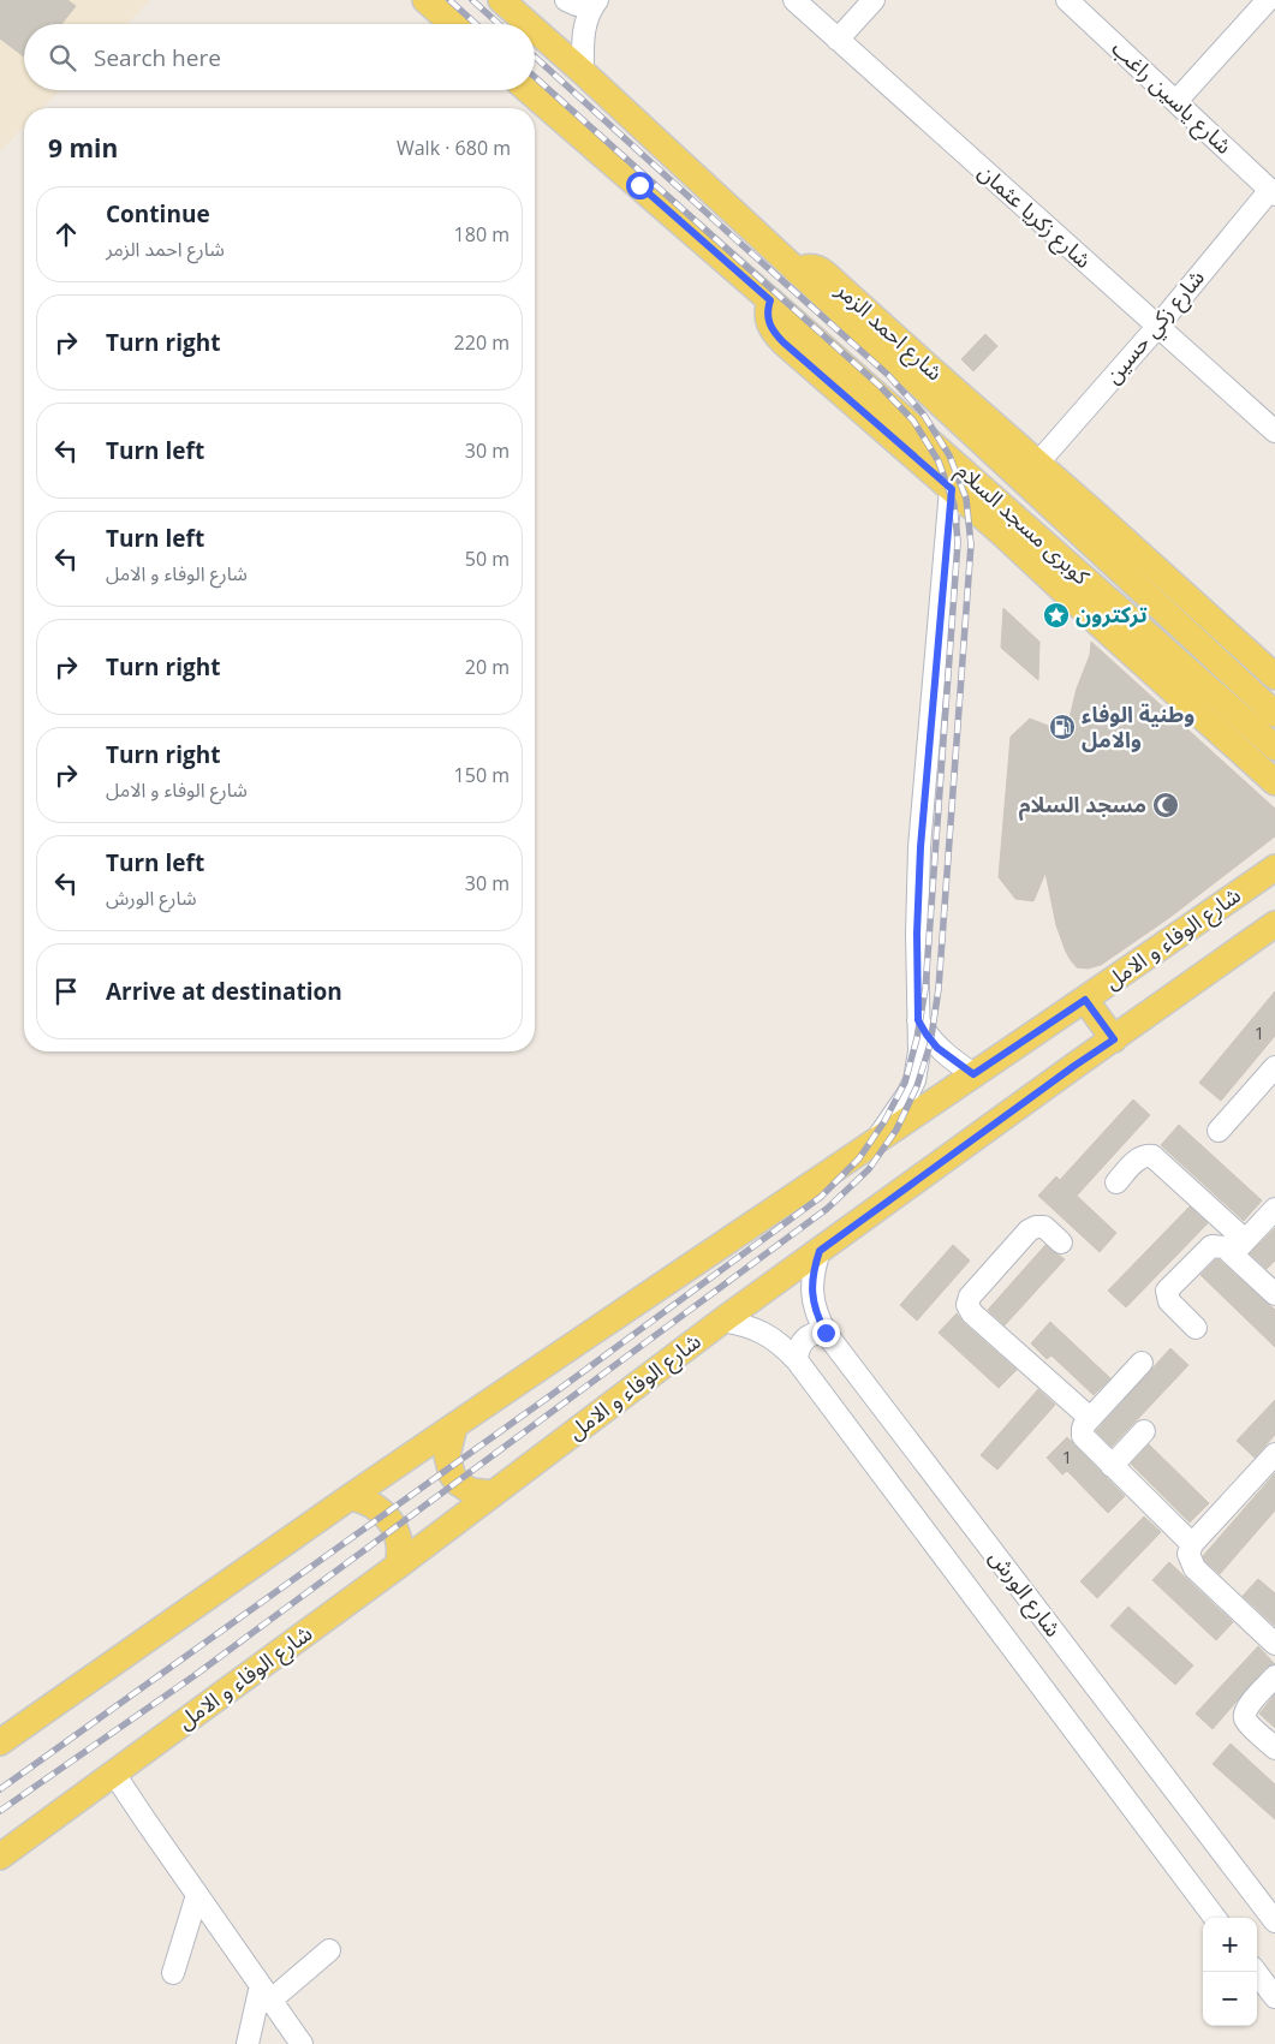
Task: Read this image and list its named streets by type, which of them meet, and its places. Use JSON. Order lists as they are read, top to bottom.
{
  "streets": {
    "main road": ["شارع احمد الزمر", "كوبرى مسجد السلام", "شارع الوفاء و الامل"],
    "street": [
      "شارع ياسين راغب",
      "شارع زكريا عثمان",
      "شارع زكي حسين",
      "شارع الورش"
    ]
  },
  "crossings": [
    ["شارع ياسين راغب", "شارع زكي حسين"],
    ["شارع زكريا عثمان", "شارع زكي حسين"],
    ["شارع زكي حسين", "شارع احمد الزمر"],
    ["شارع احمد الزمر", "كوبرى مسجد السلام"],
    ["شارع الوفاء و الامل", "شارع الورش"]
  ],
  "places": {
    "place": ["تركترون"],
    "fuel station": ["وطنية الوفاء والامل"],
    "mosque": ["مسجد السلام"]
  },
  "house_numbers": ["1", "1"],
  "page": {
    "search": "Search here",
    "heading": ["9 min", "Walk · 680 m"],
    "list": [
      ["Continue", "شارع احمد الزمر", "180 m"],
      ["Turn right", "220 m"],
      ["Turn left", "30 m"],
      ["Turn left", "شارع الوفاء و الامل", "50 m"],
      ["Turn right", "20 m"],
      ["Turn right", "شارع الوفاء و الامل", "150 m"],
      ["Turn left", "شارع الورش", "30 m"],
      "Arrive at destination"
    ],
    "map_buttons": ["+", "−"]
  }
}
